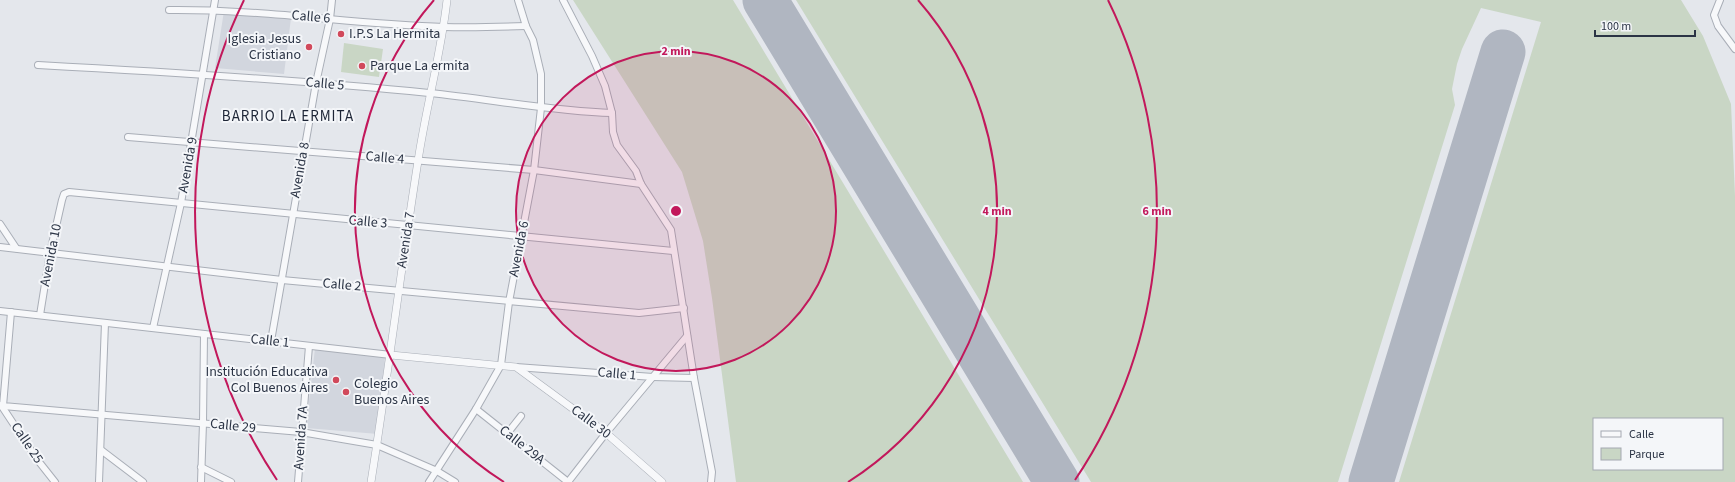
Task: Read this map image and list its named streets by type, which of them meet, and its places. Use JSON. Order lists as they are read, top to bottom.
{
  "streets": {
    "street": [
      "Calle 6",
      "Calle 5",
      "Calle 4",
      "Avenida 9",
      "Avenida 8",
      "Calle 3",
      "Avenida 7",
      "Avenida 6",
      "Avenida 10",
      "Calle 2",
      "Calle 1",
      "Calle 30",
      "Calle 29",
      "Avenida 7A",
      "Calle 25",
      "Calle 29A"
    ]
  },
  "crossings": [
    ["Calle 6", "Avenida 9"],
    ["Calle 6", "Avenida 8"],
    ["Calle 6", "Avenida 7"],
    ["Calle 6", "Avenida 6"],
    ["Calle 5", "Avenida 9"],
    ["Calle 5", "Avenida 8"],
    ["Calle 5", "Avenida 7"],
    ["Calle 5", "Avenida 6"],
    ["Calle 4", "Avenida 9"],
    ["Calle 4", "Avenida 8"],
    ["Calle 4", "Avenida 7"],
    ["Calle 4", "Avenida 6"],
    ["Avenida 9", "Calle 3"],
    ["Avenida 9", "Calle 2"],
    ["Avenida 9", "Calle 1"],
    ["Avenida 8", "Calle 3"],
    ["Avenida 8", "Calle 2"],
    ["Avenida 8", "Calle 1"],
    ["Calle 3", "Avenida 7"],
    ["Calle 3", "Avenida 6"],
    ["Calle 3", "Avenida 10"],
    ["Avenida 7", "Calle 2"],
    ["Avenida 7", "Calle 1"],
    ["Avenida 7", "Calle 29"],
    ["Avenida 6", "Calle 2"],
    ["Avenida 6", "Calle 1"],
    ["Avenida 6", "Calle 29"],
    ["Avenida 6", "Calle 29A"],
    ["Avenida 10", "Calle 2"],
    ["Avenida 10", "Calle 1"],
    ["Calle 1", "Calle 30"],
    ["Calle 1", "Avenida 7A"],
    ["Calle 29", "Avenida 7A"],
    ["Calle 29", "Calle 25"]
  ],
  "districts": ["BARRIO LA ERMITA"],
  "places": [
    "I.P.S La Hermita",
    "Iglesia Jesus Cristiano",
    "Parque La ermita",
    "Institución Educativa Col Buenos Aires",
    "Colegio Buenos Aires"
  ],
  "legend": ["Calle", "Parque"],
  "scale_bar": "100 m",
  "rings": ["2 min", "4 min", "6 min"]
}
